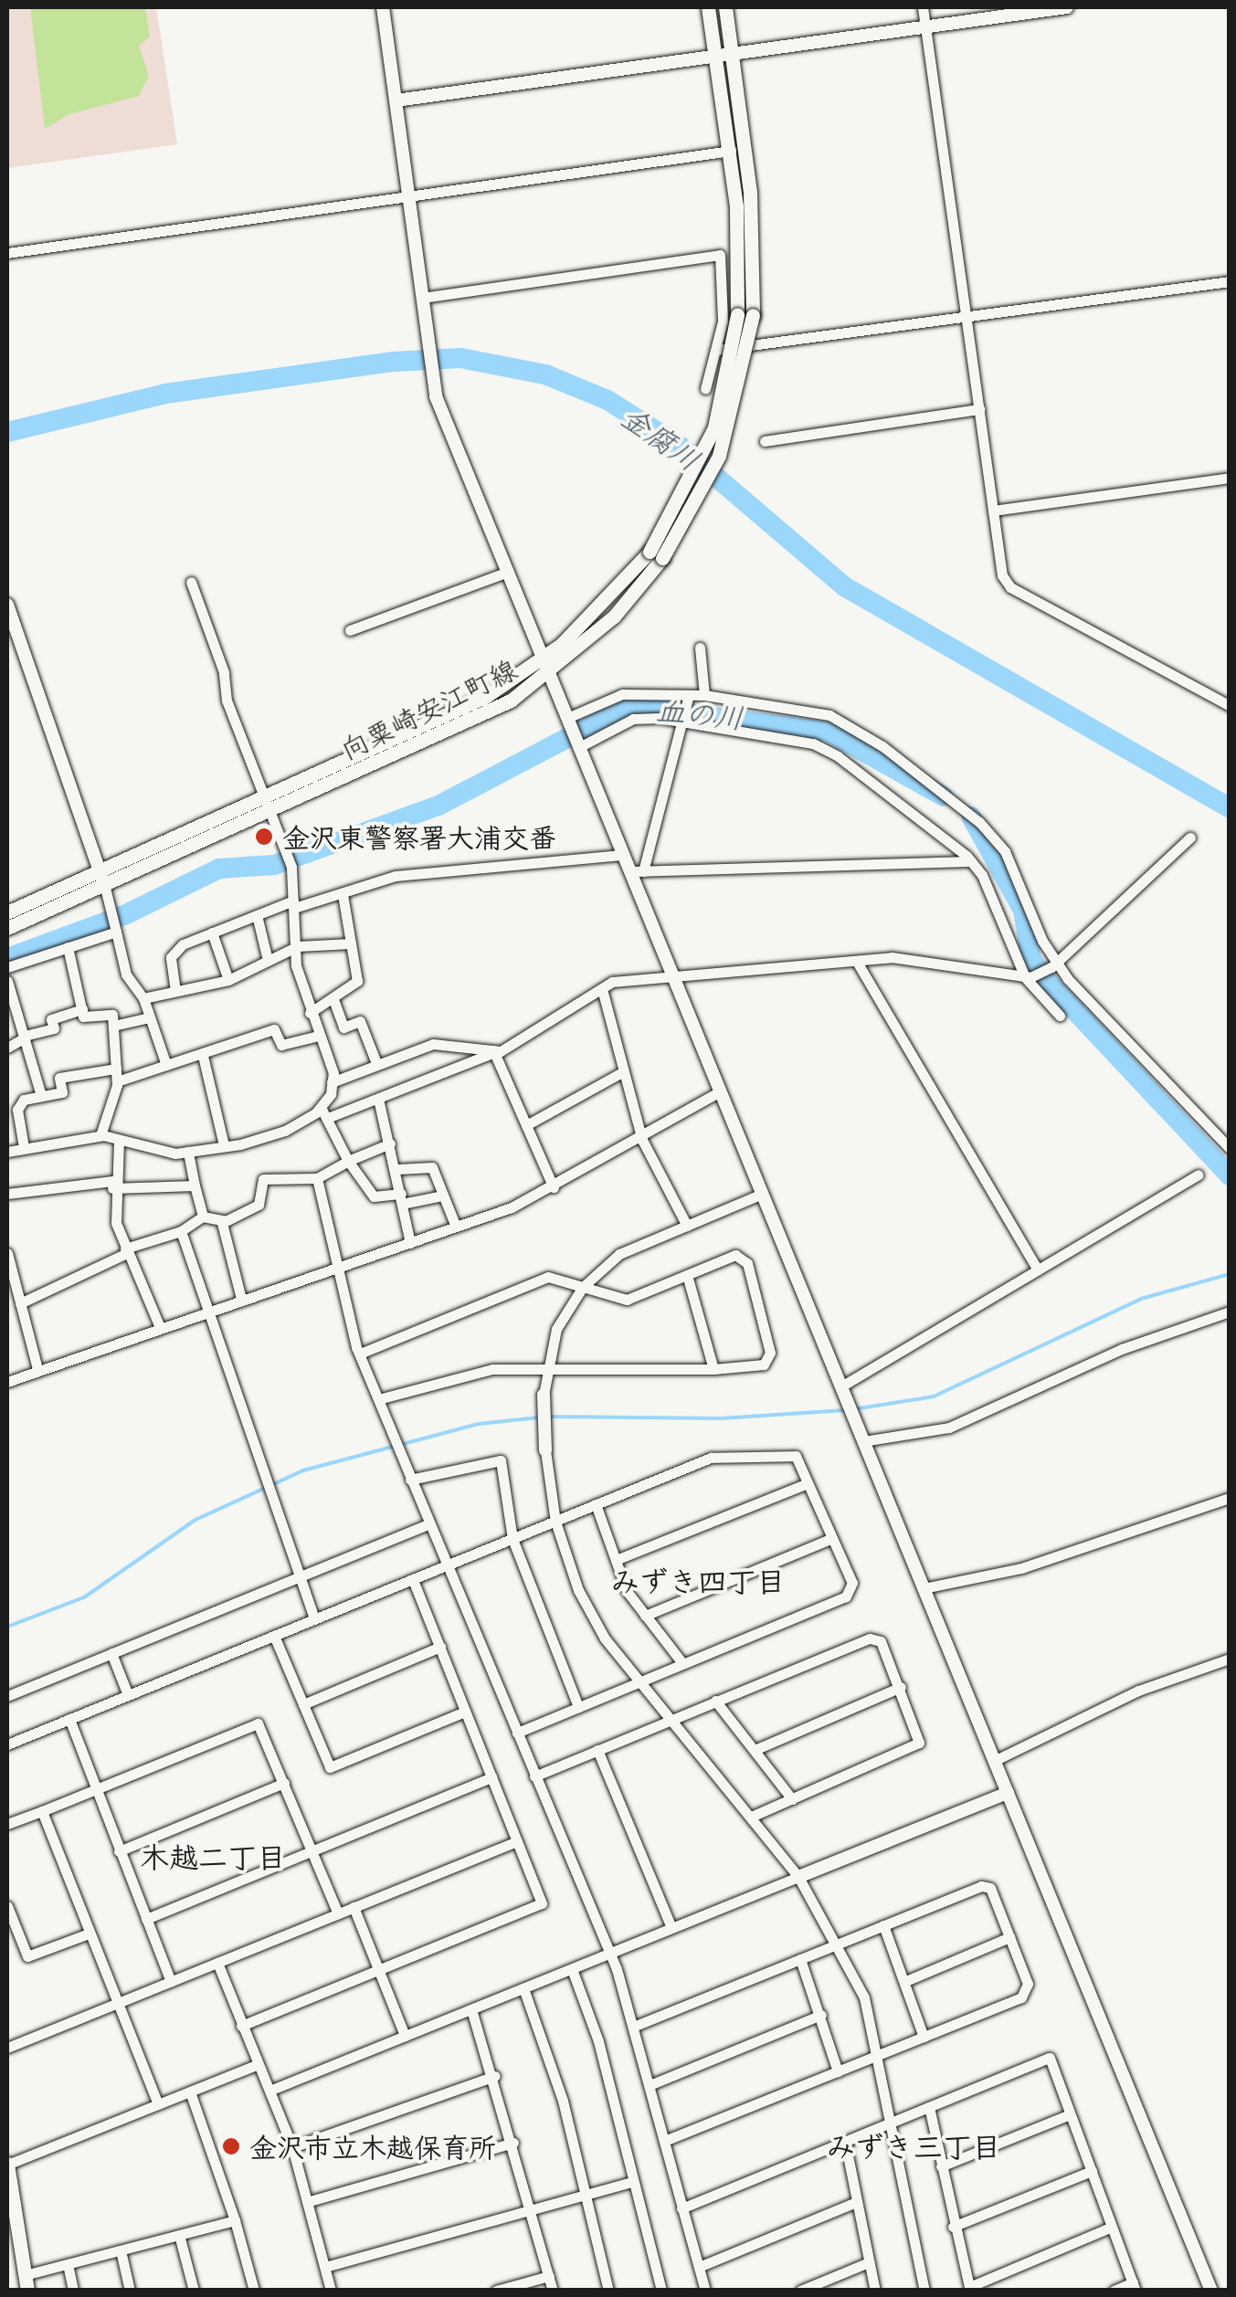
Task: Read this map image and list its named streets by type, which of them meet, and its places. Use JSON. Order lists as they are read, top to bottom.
{
  "streets": {
    "main road": ["向粟崎安江町線"]
  },
  "districts": ["みずき四丁目", "木越二丁目", "みずき三丁目"],
  "water": ["金腐川", "血の川"],
  "places": ["金沢東警察署大浦交番", "金沢市立木越保育所"]
}
